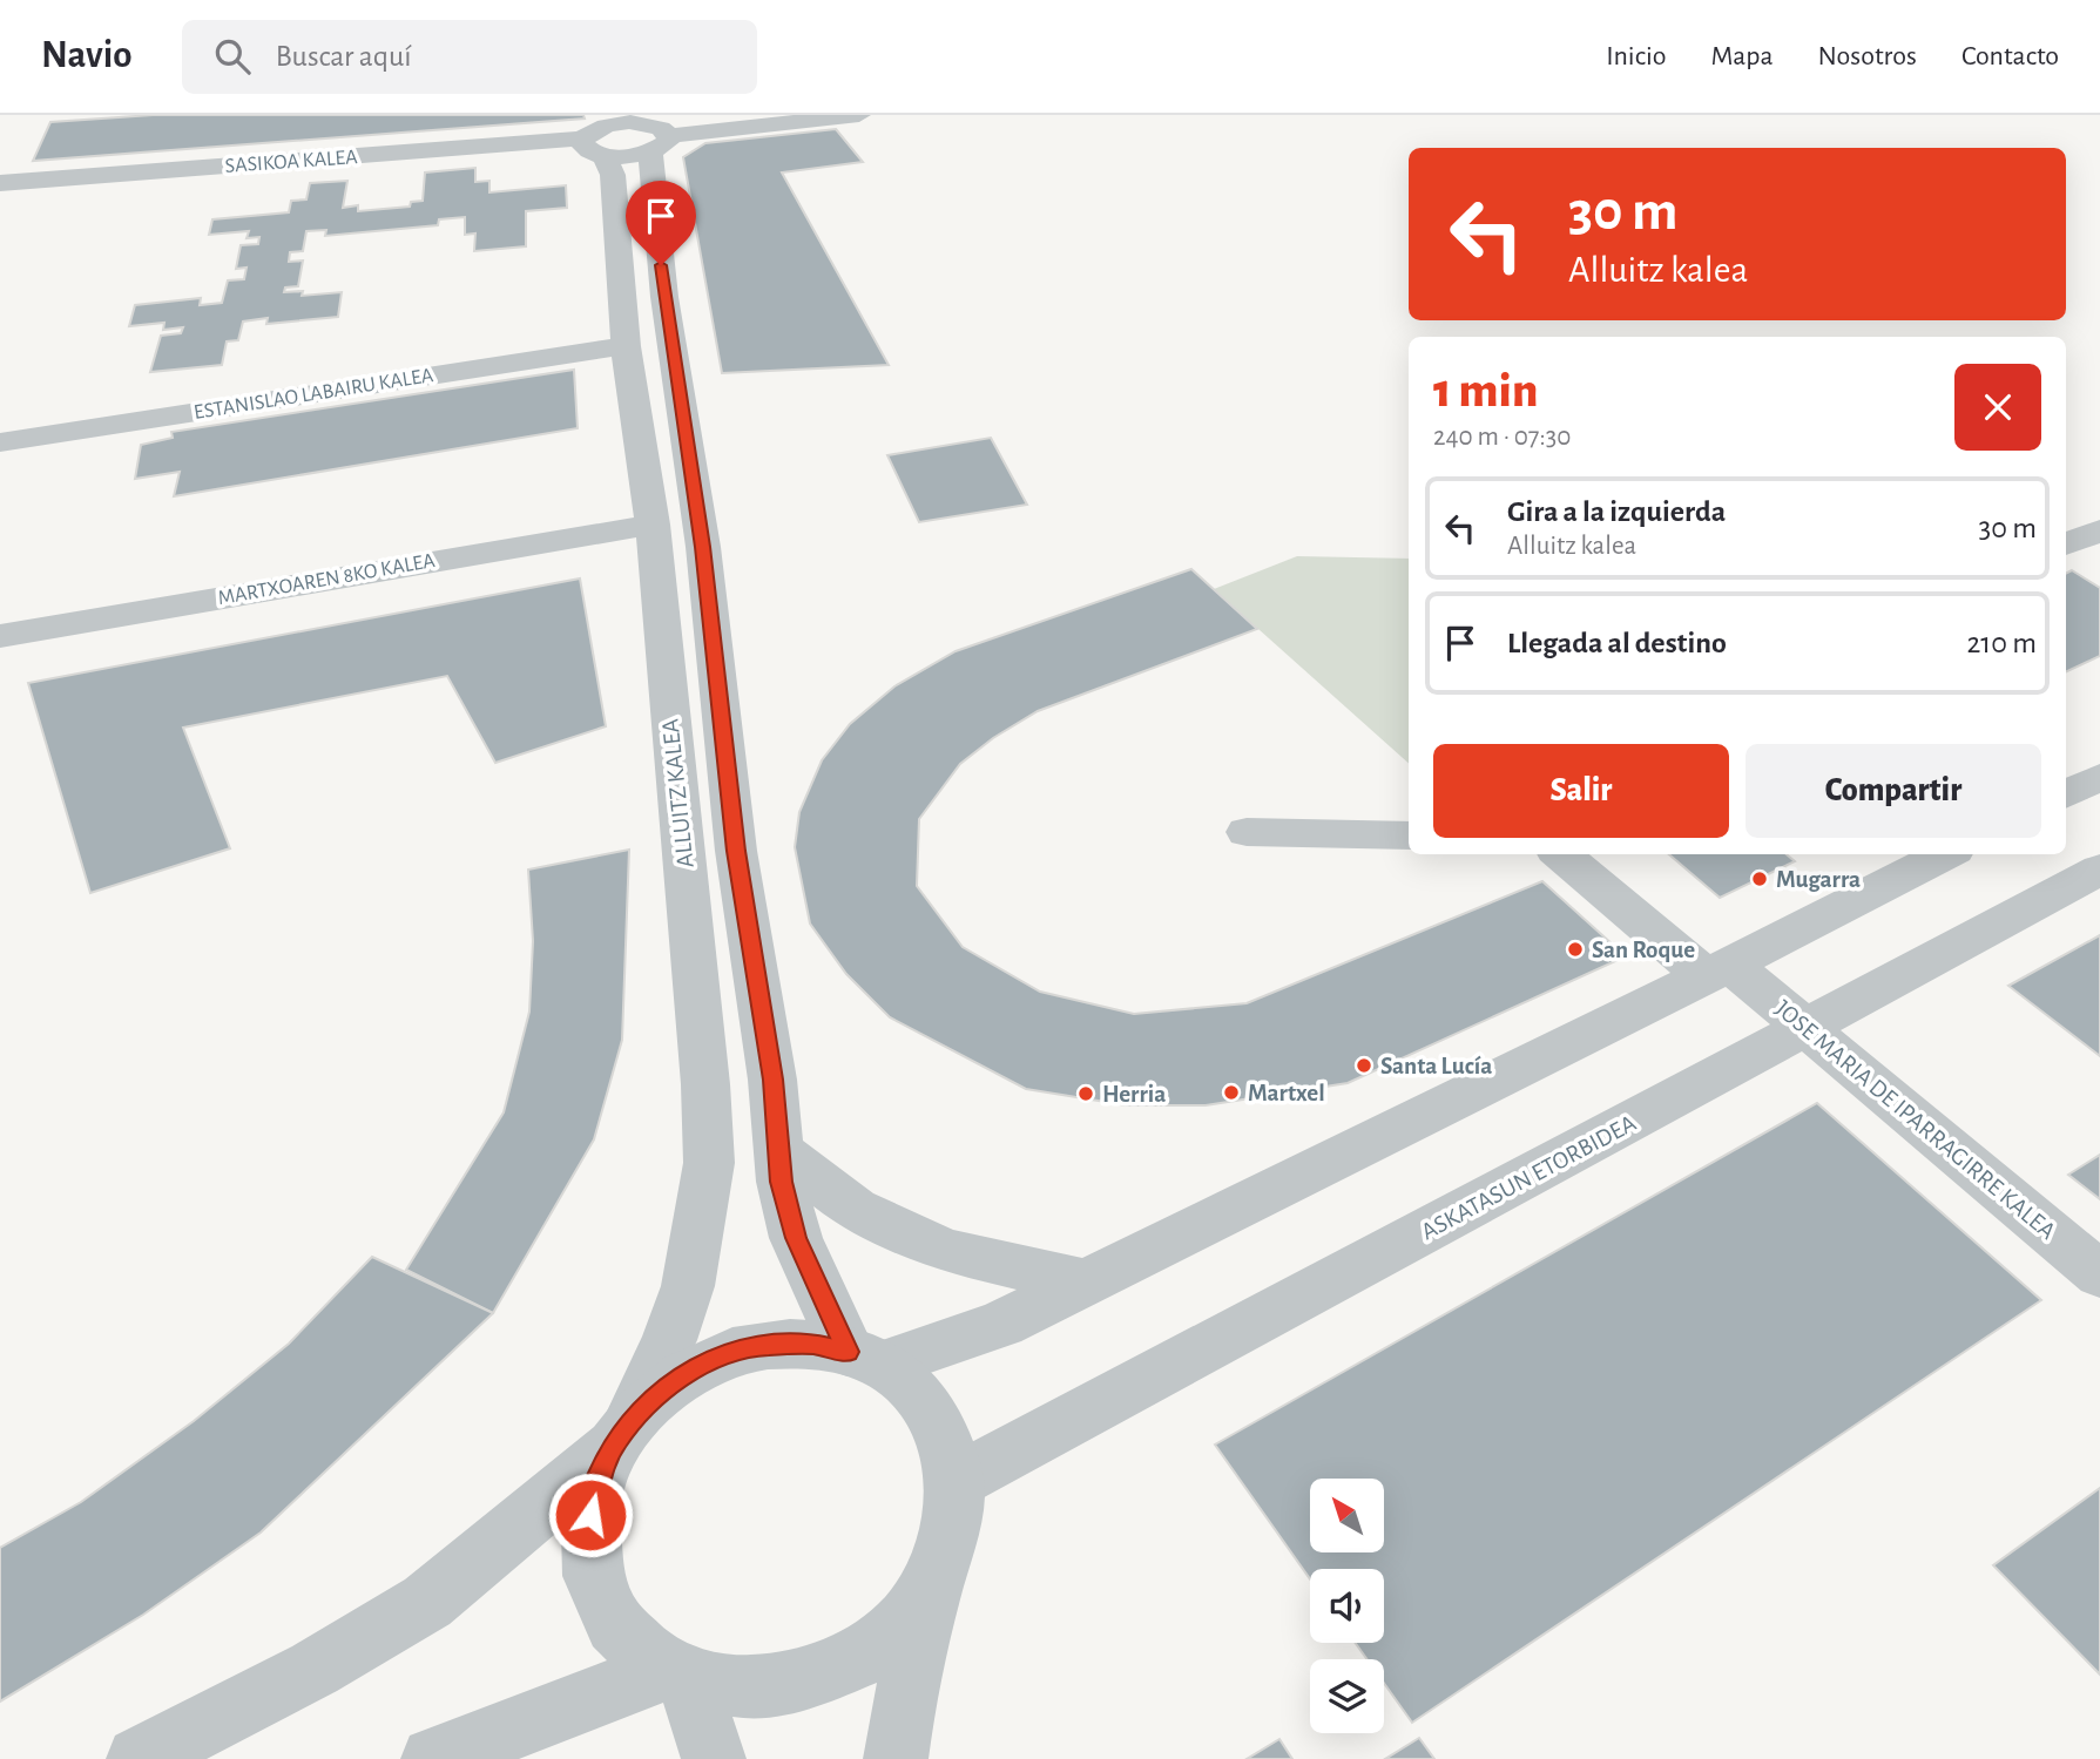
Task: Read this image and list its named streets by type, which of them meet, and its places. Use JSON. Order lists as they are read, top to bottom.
{
  "streets": {
    "street": [
      "SASIKOA KALEA",
      "ESTANISLAO LABAIRU KALEA",
      "MARTXOAREN 8KO KALEA",
      "ALLUITZ KALEA",
      "JOSE MARIA DE IPARRAGIRRE KALEA",
      "ASKATASUN ETORBIDEA"
    ]
  },
  "crossings": [
    ["SASIKOA KALEA", "ALLUITZ KALEA"],
    ["ESTANISLAO LABAIRU KALEA", "ALLUITZ KALEA"],
    ["MARTXOAREN 8KO KALEA", "ALLUITZ KALEA"],
    ["JOSE MARIA DE IPARRAGIRRE KALEA", "ASKATASUN ETORBIDEA"]
  ],
  "places": [
    "Mugarra",
    "San Roque",
    "Santa Lucía",
    "Martxel",
    "Herria"
  ],
  "north": "top left",
  "page": {
    "header": "Navio",
    "search": "Buscar aquí",
    "nav": [
      "Inicio",
      "Mapa",
      "Nosotros",
      "Contacto"
    ],
    "turn": ["30 m", "Alluitz kalea"],
    "heading": ["1 min", "240 m · 07:30"],
    "list": [
      {
        "name": "Gira a la izquierda",
        "note": "Alluitz kalea",
        "value": "30 m"
      },
      {
        "name": "Llegada al destino",
        "value": "210 m"
      }
    ],
    "buttons": ["Salir", "Compartir"]
  }
}
